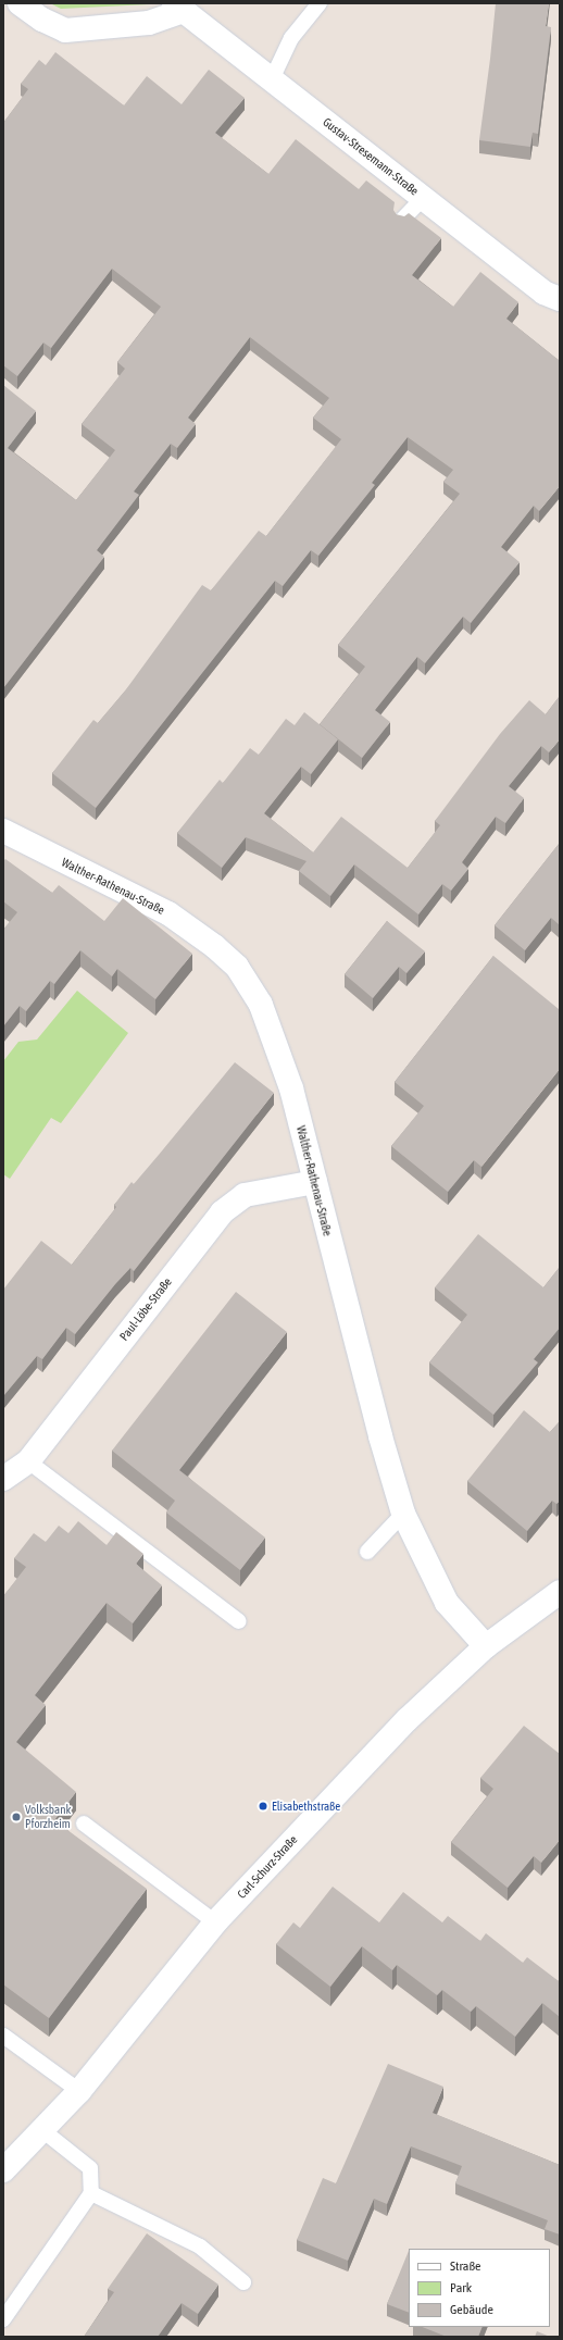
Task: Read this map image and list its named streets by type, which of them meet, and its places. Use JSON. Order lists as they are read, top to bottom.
{
  "streets": {
    "street": [
      "Gustav-Stresemann-Straße",
      "Walther-Rathenau-Straße",
      "Paul-Löbe-Straße",
      "Carl-Schurz-Straße"
    ]
  },
  "crossings": [
    ["Walther-Rathenau-Straße", "Paul-Löbe-Straße"],
    ["Walther-Rathenau-Straße", "Carl-Schurz-Straße"]
  ],
  "places": ["Elisabethstraße", "Volksbank Pforzheim"],
  "legend": ["Straße", "Park", "Gebäude"]
}
